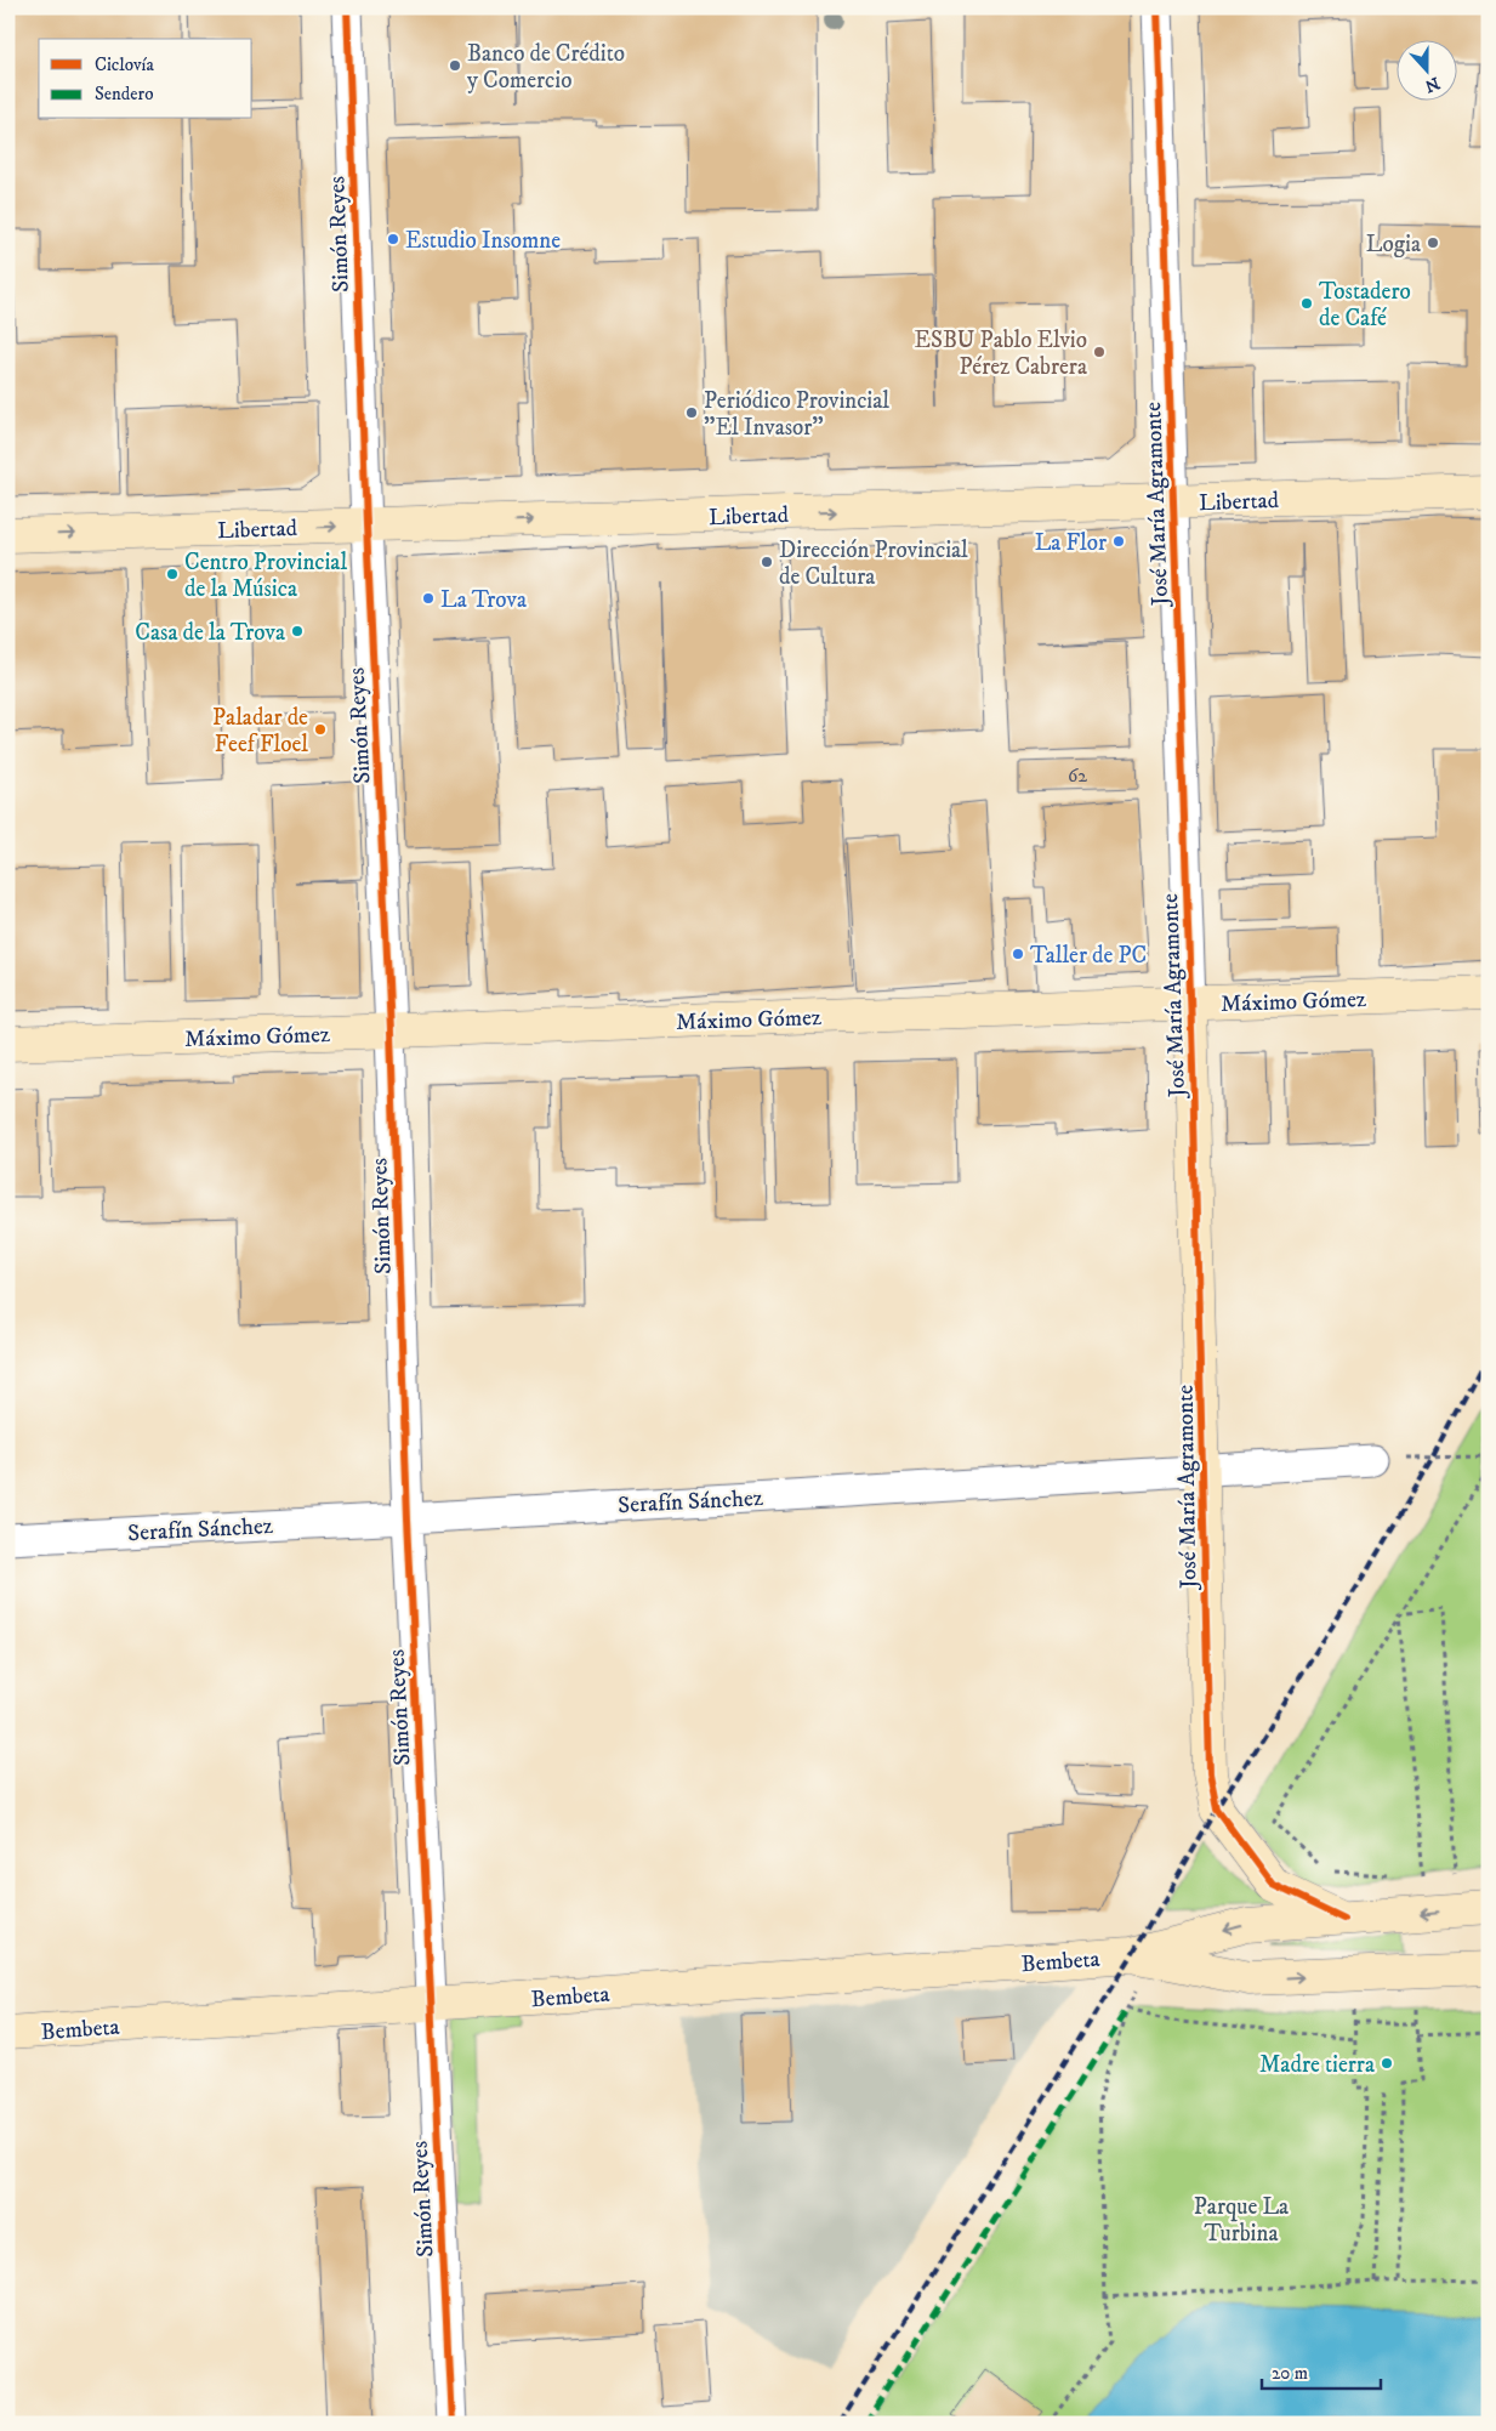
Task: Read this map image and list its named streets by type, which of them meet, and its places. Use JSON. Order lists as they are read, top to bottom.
{
  "streets": {
    "street": [
      "Simón Reyes",
      "Libertad",
      "José María Agramonte",
      "Máximo Gómez",
      "Serafín Sánchez",
      "Bembeta"
    ]
  },
  "crossings": [
    ["Simón Reyes", "Libertad"],
    ["Simón Reyes", "Máximo Gómez"],
    ["Simón Reyes", "Serafín Sánchez"],
    ["Simón Reyes", "Bembeta"],
    ["Libertad", "José María Agramonte"],
    ["José María Agramonte", "Máximo Gómez"],
    ["José María Agramonte", "Serafín Sánchez"]
  ],
  "one_way": ["Libertad"],
  "parks": ["Parque La Turbina"],
  "places": [
    "Banco de Crédito y Comercio",
    "Estudio Insomne",
    "Logia",
    "Tostadero de Café",
    "ESBU Pablo Elvio Pérez Cabrera",
    "Periódico Provincial \"El Invasor\"",
    "La Flor",
    "Dirección Provincial de Cultura",
    "Centro Provincial de la Música",
    "La Trova",
    "Casa de la Trova",
    "Paladar de Feef Floel",
    "Taller de PC",
    "Madre tierra"
  ],
  "house_numbers": ["62"],
  "legend": ["Ciclovía", "Sendero"],
  "scale_bar": "20 m",
  "north": "bottom"
}
